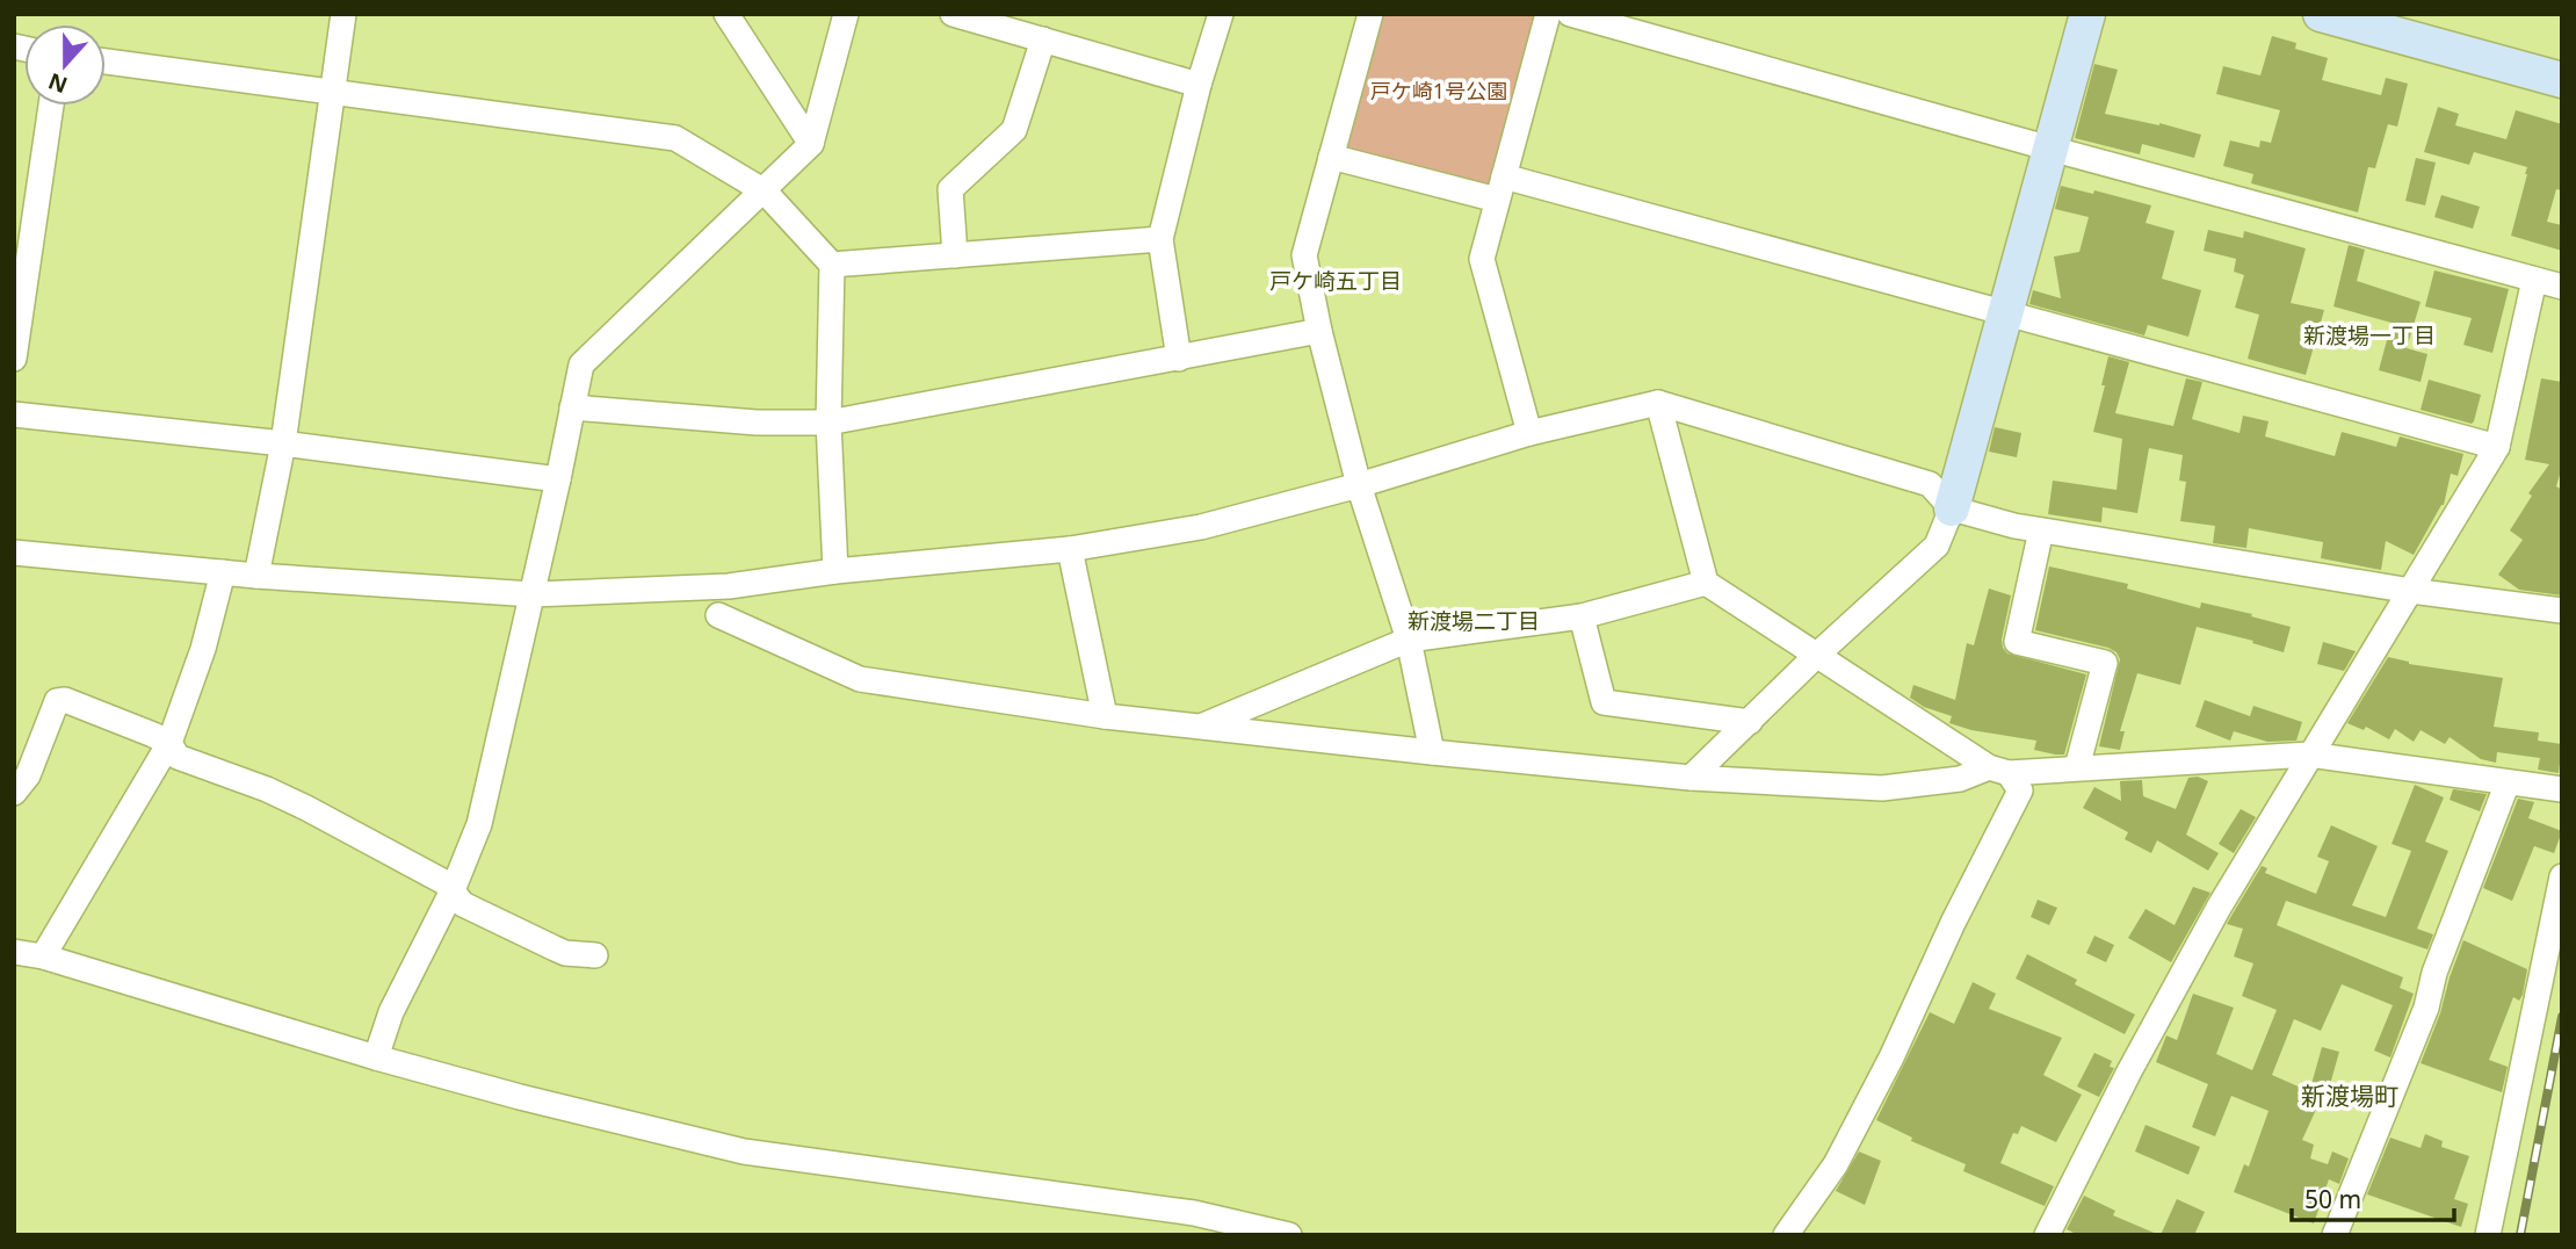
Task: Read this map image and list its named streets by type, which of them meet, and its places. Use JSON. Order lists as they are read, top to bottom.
{
  "districts": [
    "戸ケ崎五丁目",
    "新渡場一丁目",
    "新渡場二丁目",
    "新渡場町"
  ],
  "parks": ["戸ケ崎1号公園"],
  "scale_bar": "50 m",
  "north": "bottom"
}
